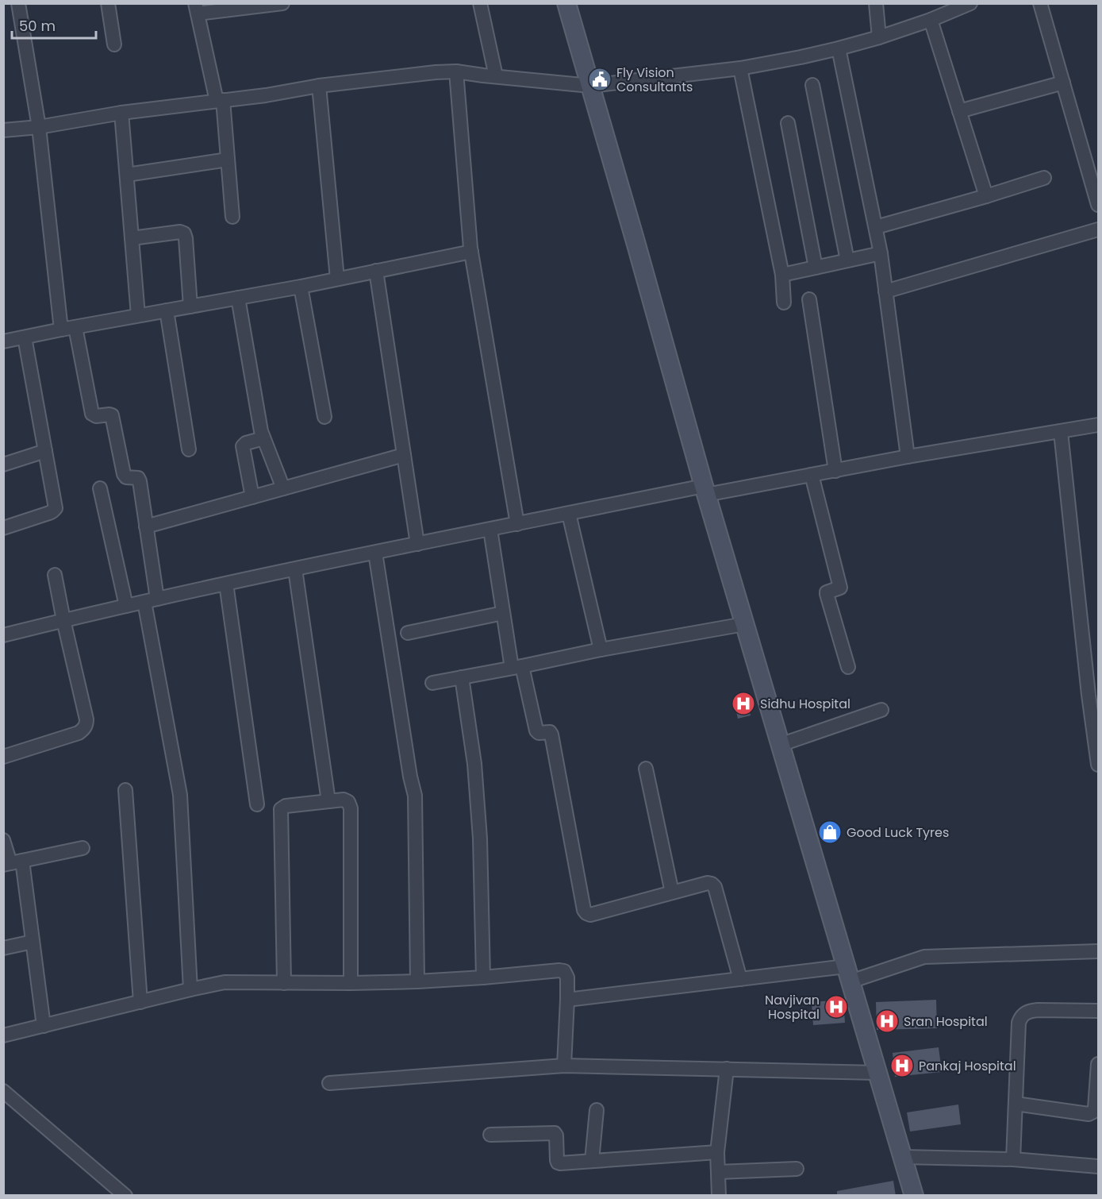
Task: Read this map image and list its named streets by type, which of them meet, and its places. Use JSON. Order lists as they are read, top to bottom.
{
  "places": {
    "public building": ["Fly Vision Consultants"],
    "hospital": [
      "Sidhu Hospital",
      "Navjivan Hospital",
      "Sran Hospital",
      "Pankaj Hospital"
    ],
    "shop": ["Good Luck Tyres"]
  },
  "scale_bar": "50 m"
}
